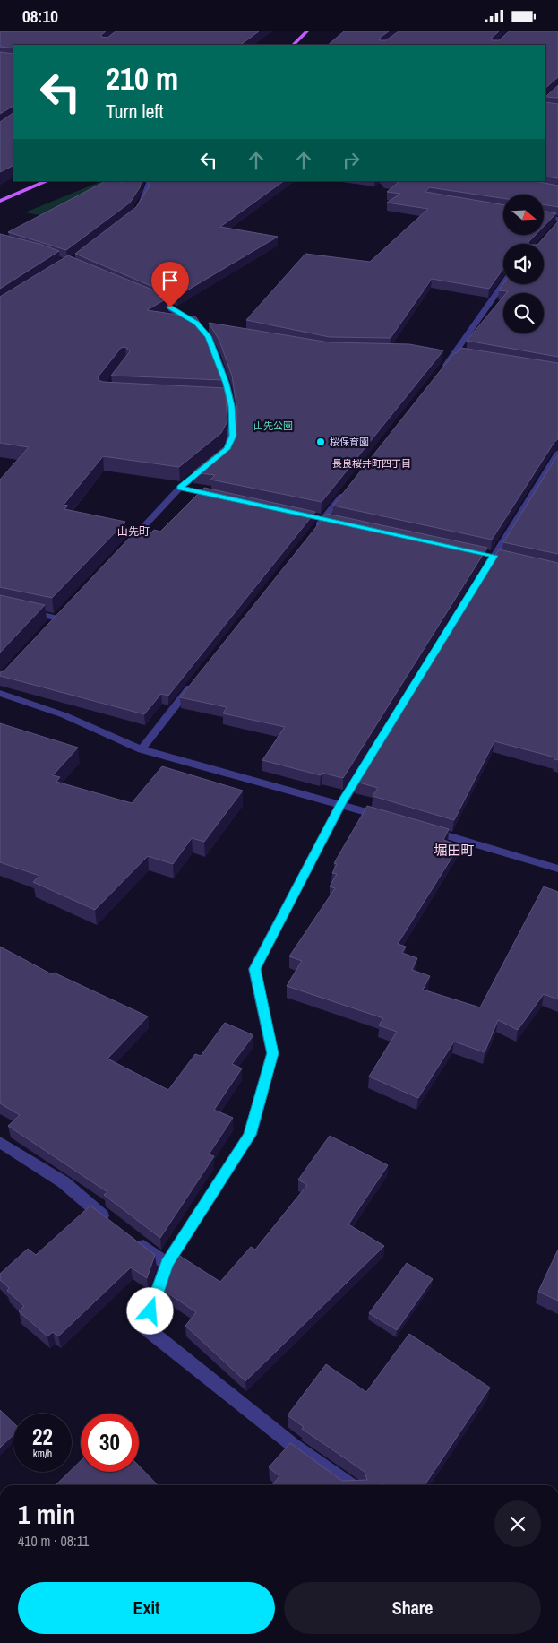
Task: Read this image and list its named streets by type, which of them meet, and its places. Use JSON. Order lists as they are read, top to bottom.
{
  "districts": ["長良桜井町四丁目", "山先町", "堀田町"],
  "parks": ["山先公園"],
  "places": ["桜保育園"],
  "north": "right",
  "page": {
    "status": "08:10",
    "turn": ["210 m", "Turn left"],
    "speed": "22 km/h",
    "limit": "30",
    "heading": ["1 min", "410 m · 08:11"],
    "buttons": ["Exit", "Share"]
  }
}
